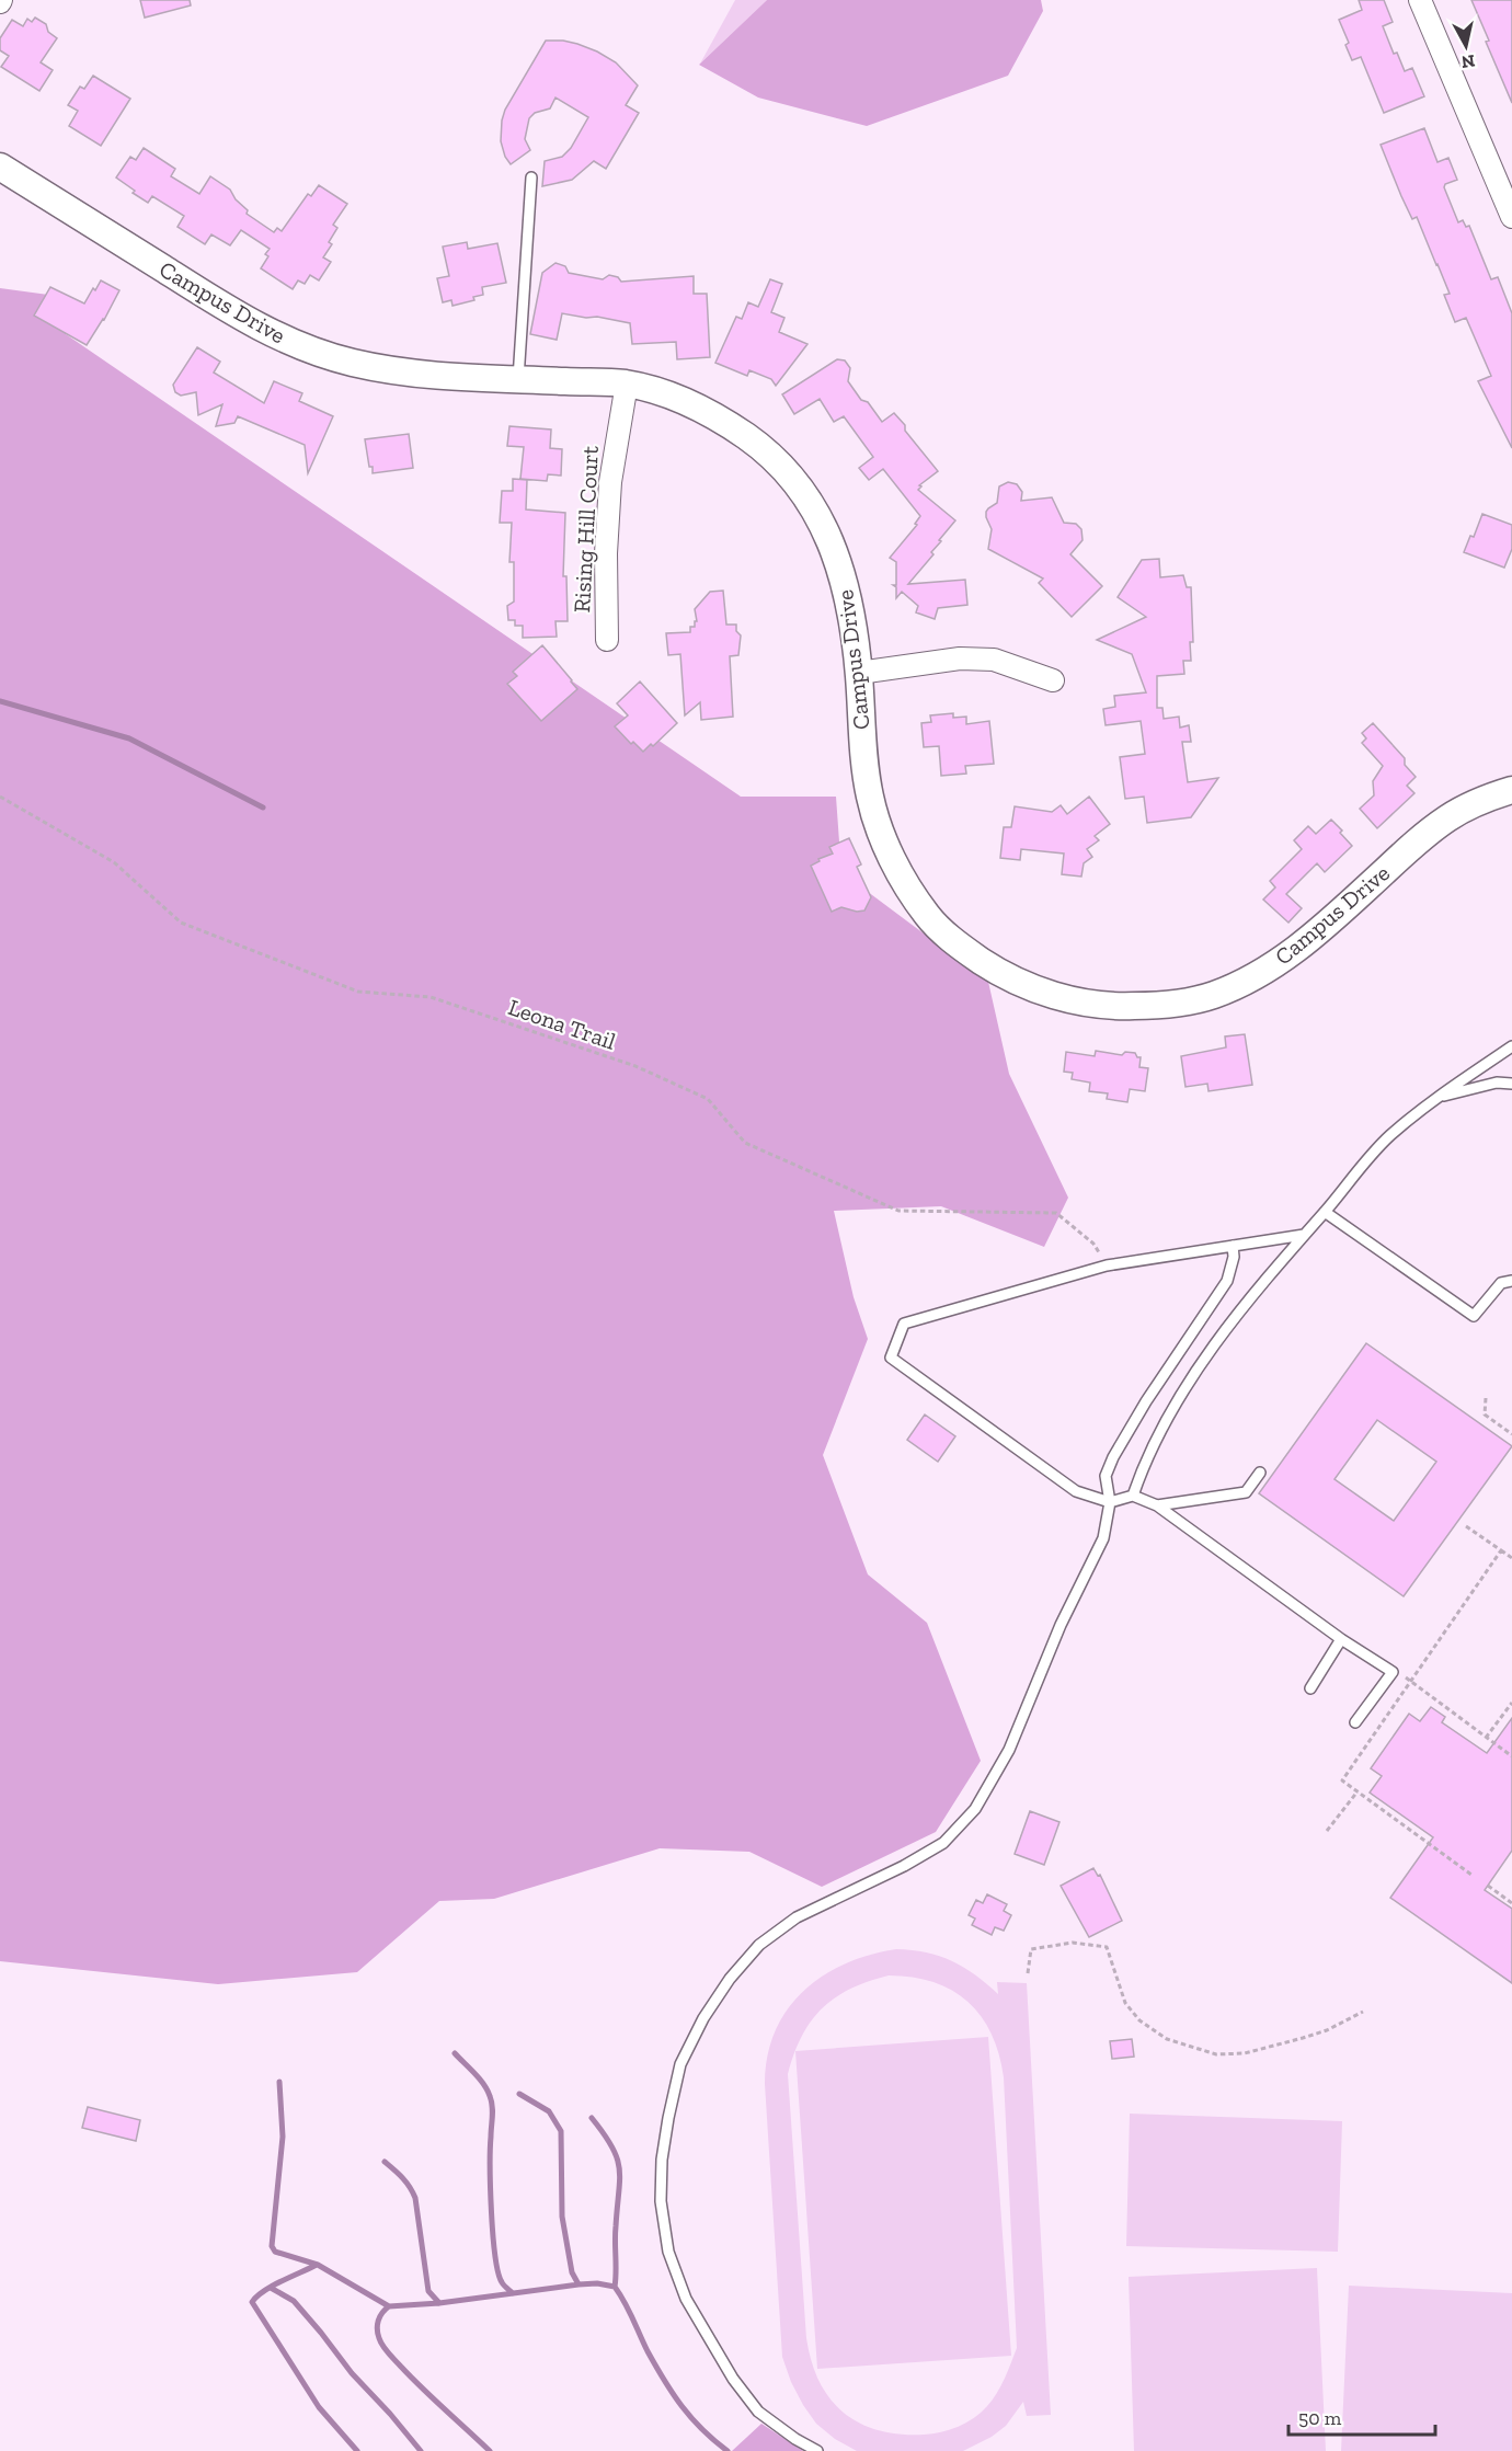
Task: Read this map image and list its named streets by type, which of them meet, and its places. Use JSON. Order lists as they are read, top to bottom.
{
  "streets": {
    "street": ["Campus Drive", "Rising Hill Court"],
    "path": ["Leona Trail"]
  },
  "crossings": [
    ["Campus Drive", "Rising Hill Court"]
  ],
  "scale_bar": "50 m",
  "north": "bottom"
}
